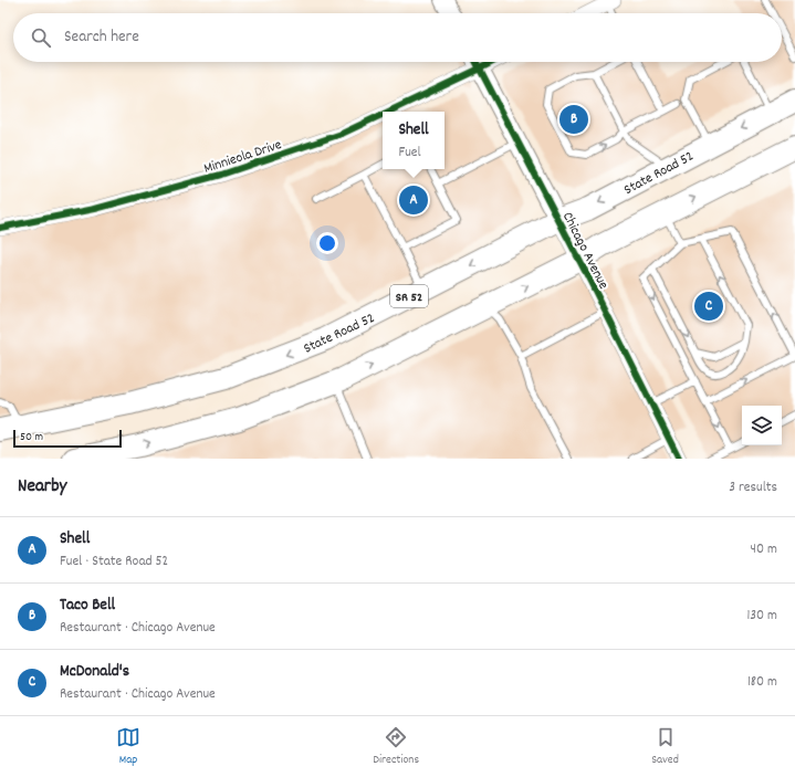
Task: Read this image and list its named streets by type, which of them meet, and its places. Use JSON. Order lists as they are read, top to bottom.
{
  "streets": {
    "main road": ["State Road 52", "SR 52"],
    "street": ["Minnieola Drive", "Chicago Avenue"]
  },
  "crossings": [
    ["Minnieola Drive", "Chicago Avenue"],
    ["State Road 52", "Chicago Avenue"]
  ],
  "scale_bar": "50 m",
  "page": {
    "search": "Search here",
    "pins": ["B", "A", "C"],
    "popup": ["Shell", "Fuel"],
    "scale": "50 m",
    "heading": ["Nearby", "3 results"],
    "list": [
      {
        "mark": "A",
        "name": "Shell",
        "note": "Fuel · State Road 52",
        "value": "40 m"
      },
      {
        "mark": "B",
        "name": "Taco Bell",
        "note": "Restaurant · Chicago Avenue",
        "value": "130 m"
      },
      {
        "mark": "C",
        "name": "McDonald's",
        "note": "Restaurant · Chicago Avenue",
        "value": "180 m"
      }
    ],
    "nav": ["Map", "Directions", "Saved"]
  }
}
